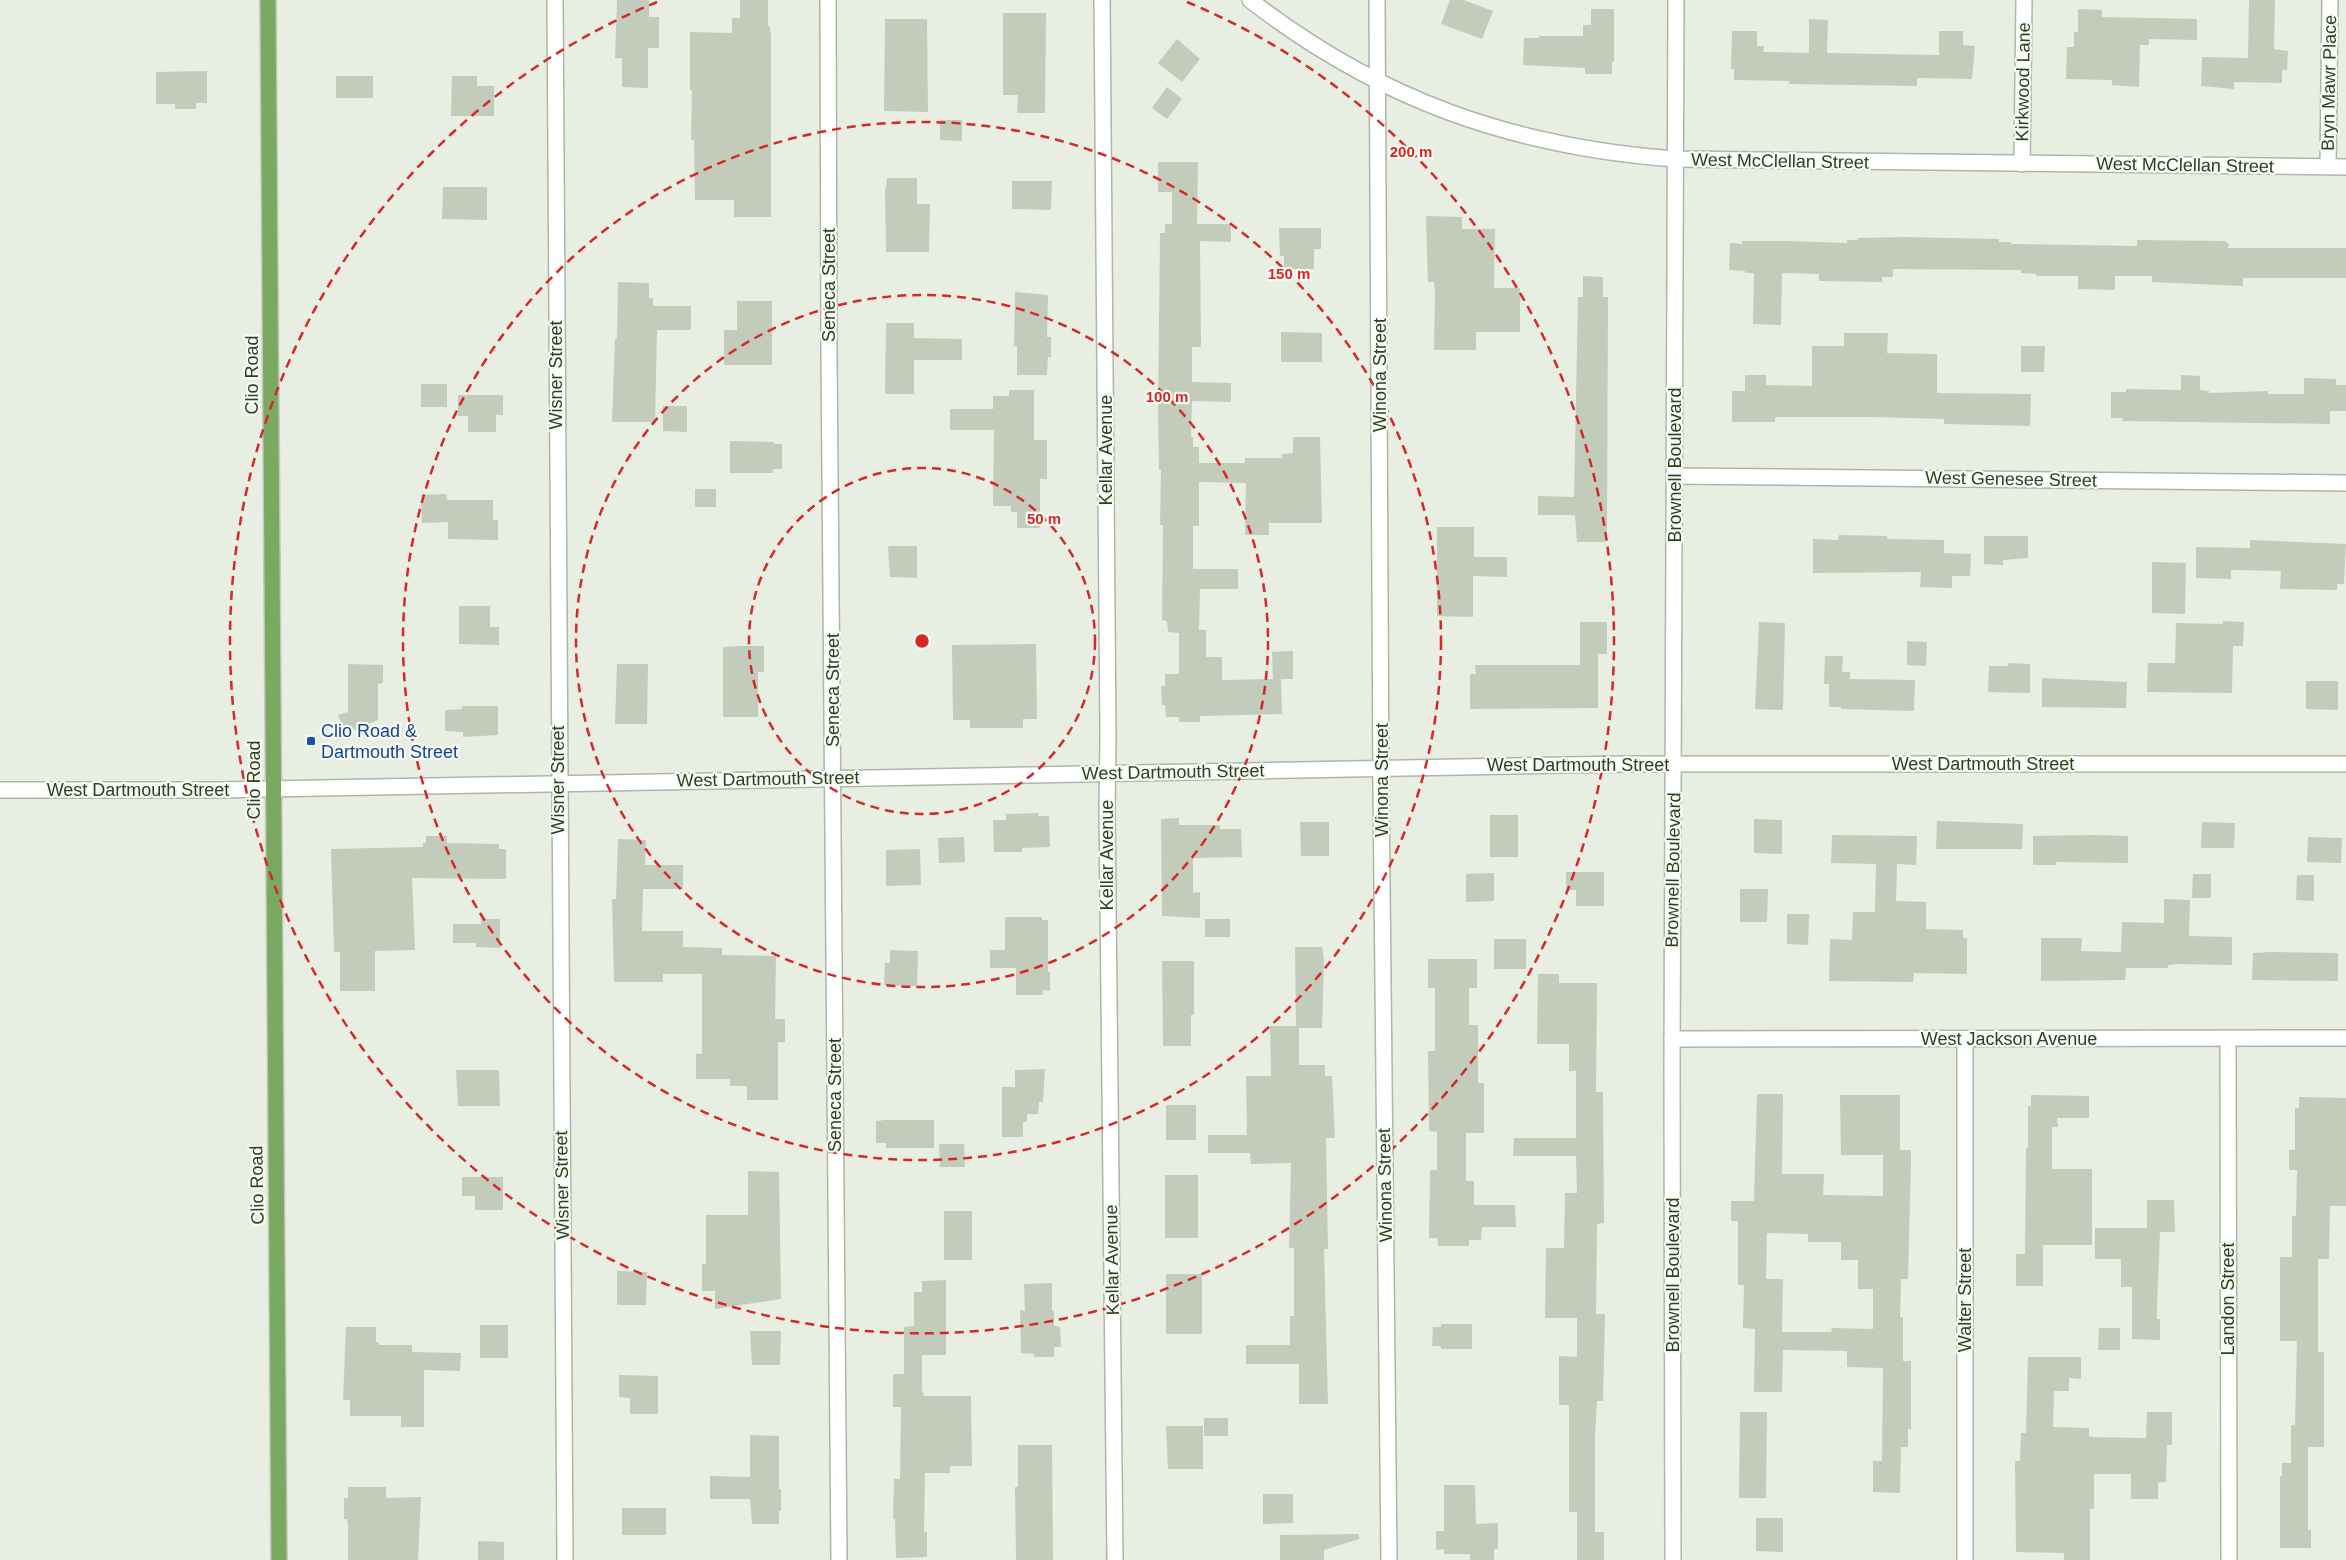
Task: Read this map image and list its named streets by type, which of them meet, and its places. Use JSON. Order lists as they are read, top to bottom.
{
  "streets": {
    "main road": ["Clio Road"],
    "street": [
      "Kirkwood Lane",
      "Bryn Mawr Place",
      "West McClellan Street",
      "Seneca Street",
      "Wisner Street",
      "Winona Street",
      "Kellar Avenue",
      "Brownell Boulevard",
      "West Genesee Street",
      "West Dartmouth Street",
      "West Jackson Avenue",
      "Landon Street",
      "Walter Street"
    ]
  },
  "crossings": [
    ["Kirkwood Lane", "West McClellan Street"],
    ["Bryn Mawr Place", "West McClellan Street"],
    ["West McClellan Street", "Winona Street"],
    ["West McClellan Street", "Brownell Boulevard"],
    ["Seneca Street", "West Dartmouth Street"],
    ["Clio Road", "West Dartmouth Street"],
    ["Wisner Street", "West Dartmouth Street"],
    ["Winona Street", "West Dartmouth Street"],
    ["Kellar Avenue", "West Dartmouth Street"],
    ["Brownell Boulevard", "West Genesee Street"],
    ["Brownell Boulevard", "West Dartmouth Street"],
    ["Brownell Boulevard", "West Jackson Avenue"],
    ["West Jackson Avenue", "Landon Street"],
    ["West Jackson Avenue", "Walter Street"]
  ],
  "places": {
    "transit": ["Clio Road & Dartmouth Street"]
  },
  "rings": [
    "200 m",
    "150 m",
    "100 m",
    "50 m"
  ]
}
